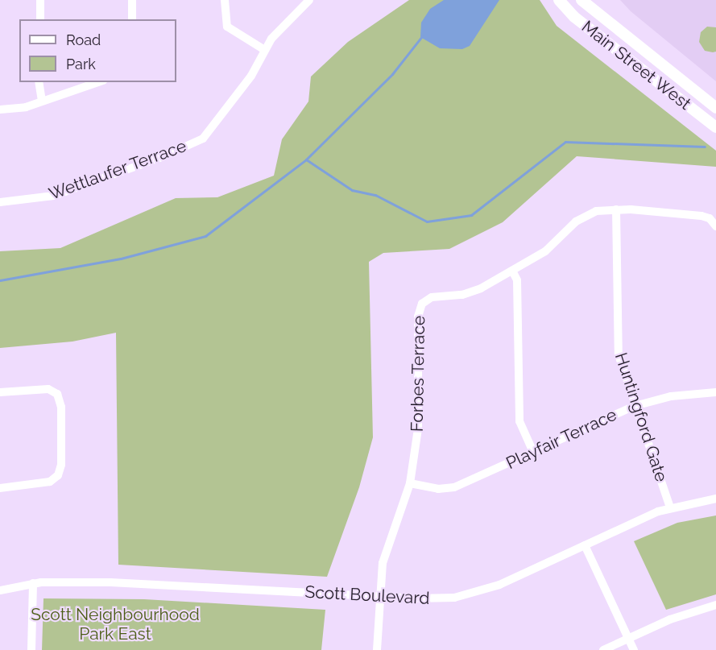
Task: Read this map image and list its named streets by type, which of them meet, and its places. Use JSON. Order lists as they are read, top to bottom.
{
  "streets": {
    "main road": ["Main Street West"],
    "street": [
      "Wettlaufer Terrace",
      "Forbes Terrace",
      "Huntingford Gate",
      "Playfair Terrace",
      "Scott Boulevard"
    ]
  },
  "crossings": [
    ["Forbes Terrace", "Huntingford Gate"],
    ["Forbes Terrace", "Playfair Terrace"],
    ["Forbes Terrace", "Scott Boulevard"],
    ["Huntingford Gate", "Playfair Terrace"],
    ["Huntingford Gate", "Scott Boulevard"]
  ],
  "parks": ["Scott Neighbourhood Park East"],
  "legend": ["Road", "Park"]
}
